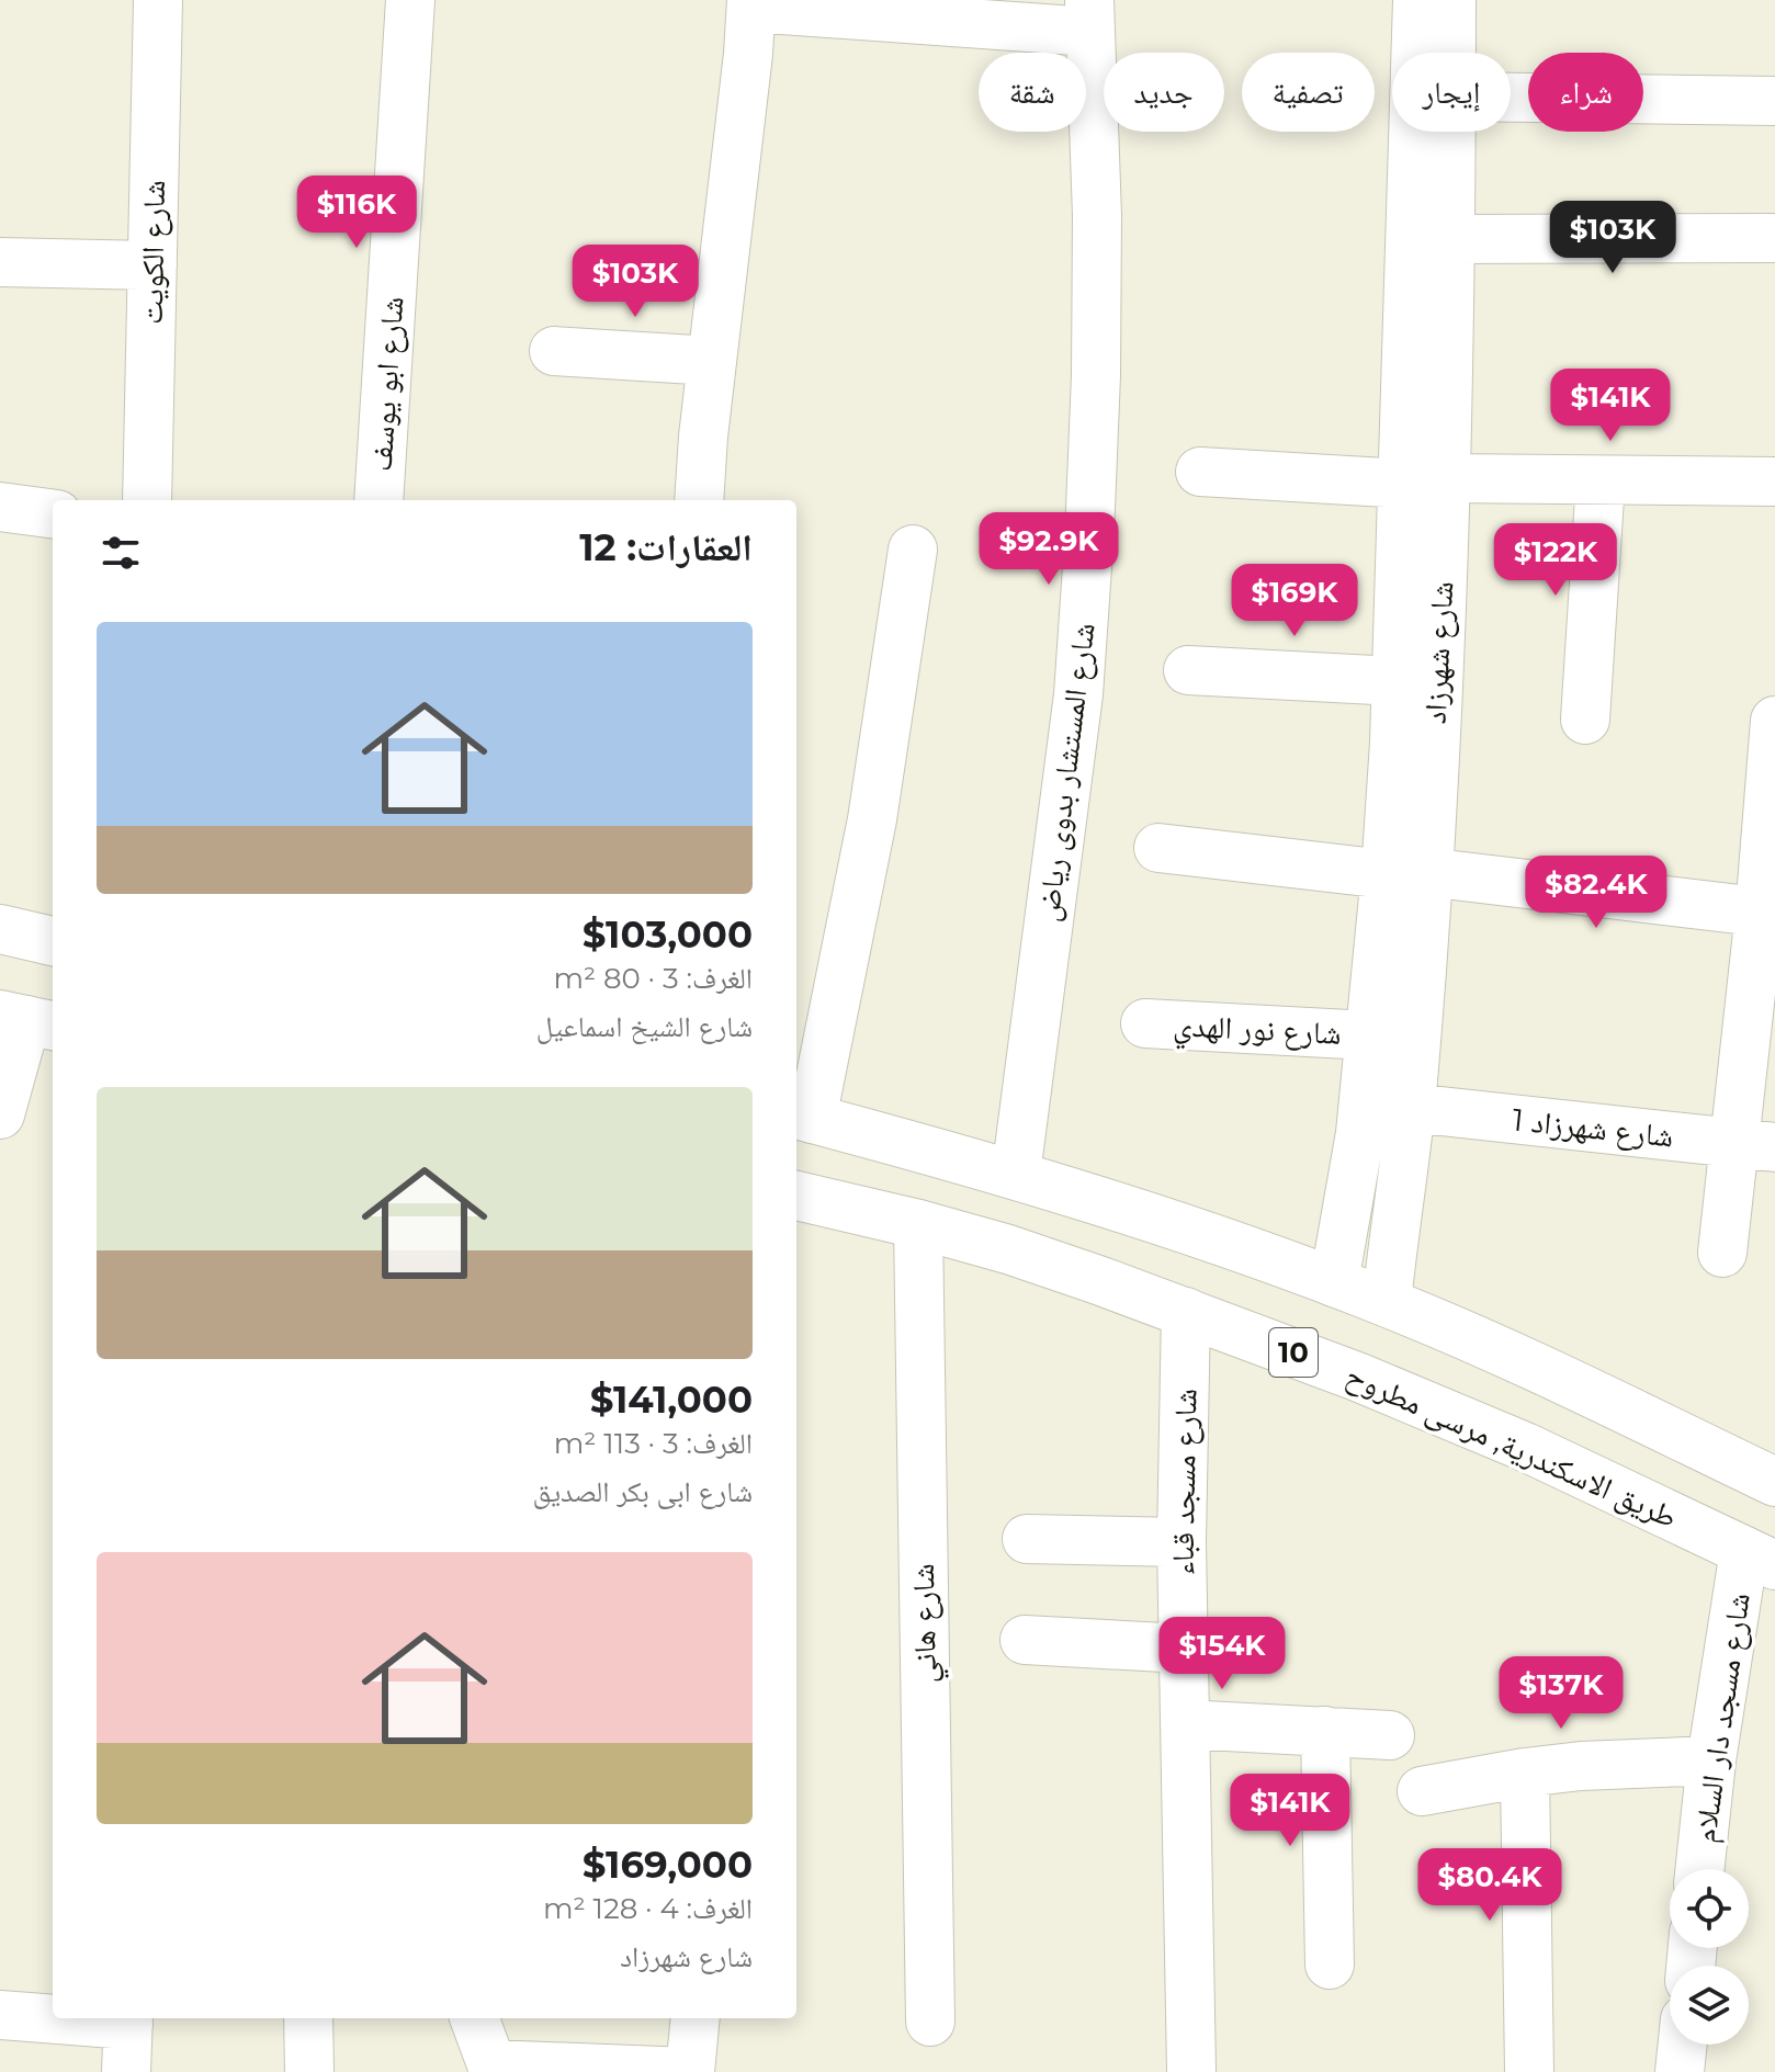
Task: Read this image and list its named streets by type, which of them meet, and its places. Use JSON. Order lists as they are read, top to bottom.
{
  "streets": {
    "street": [
      "شارع الكويت",
      "شارع ابو يوسف",
      "شارع شهرزاد",
      "شارع المستشار بدوى رياض",
      "شارع نور الهدي",
      "شارع شهرزاد 1",
      "10",
      "طريق الاسكندرية, مرسى مطروح",
      "شارع مسجد قباء",
      "شارع هاني",
      "شارع مسجد دار السلام"
    ]
  },
  "crossings": [
    ["شارع شهرزاد", "شارع نور الهدي"],
    ["شارع شهرزاد", "شارع شهرزاد 1"],
    ["طريق الاسكندرية, مرسى مطروح", "شارع مسجد قباء"],
    ["طريق الاسكندرية, مرسى مطروح", "شارع هاني"],
    ["طريق الاسكندرية, مرسى مطروح", "شارع مسجد دار السلام"]
  ],
  "page": {
    "chip": [
      "شراء",
      "إيجار",
      "تصفية",
      "جديد",
      "شقة"
    ],
    "price": [
      "$116K",
      "$103K",
      "$103K",
      "$141K",
      "$92.9K",
      "$122K",
      "$169K",
      "$82.4K",
      "$154K",
      "$137K",
      "$141K",
      "$80.4K"
    ],
    "heading": "العقارات: 12",
    "list": [
      {
        "name": "$103,000",
        "note": "الغرف: 3 · 80 m² · شارع الشيخ اسماعيل"
      },
      {
        "name": "$141,000",
        "note": "الغرف: 3 · 113 m² · شارع ابى بكر الصديق"
      },
      {
        "name": "$169,000",
        "note": "الغرف: 4 · 128 m² · شارع شهرزاد"
      }
    ]
  }
}
